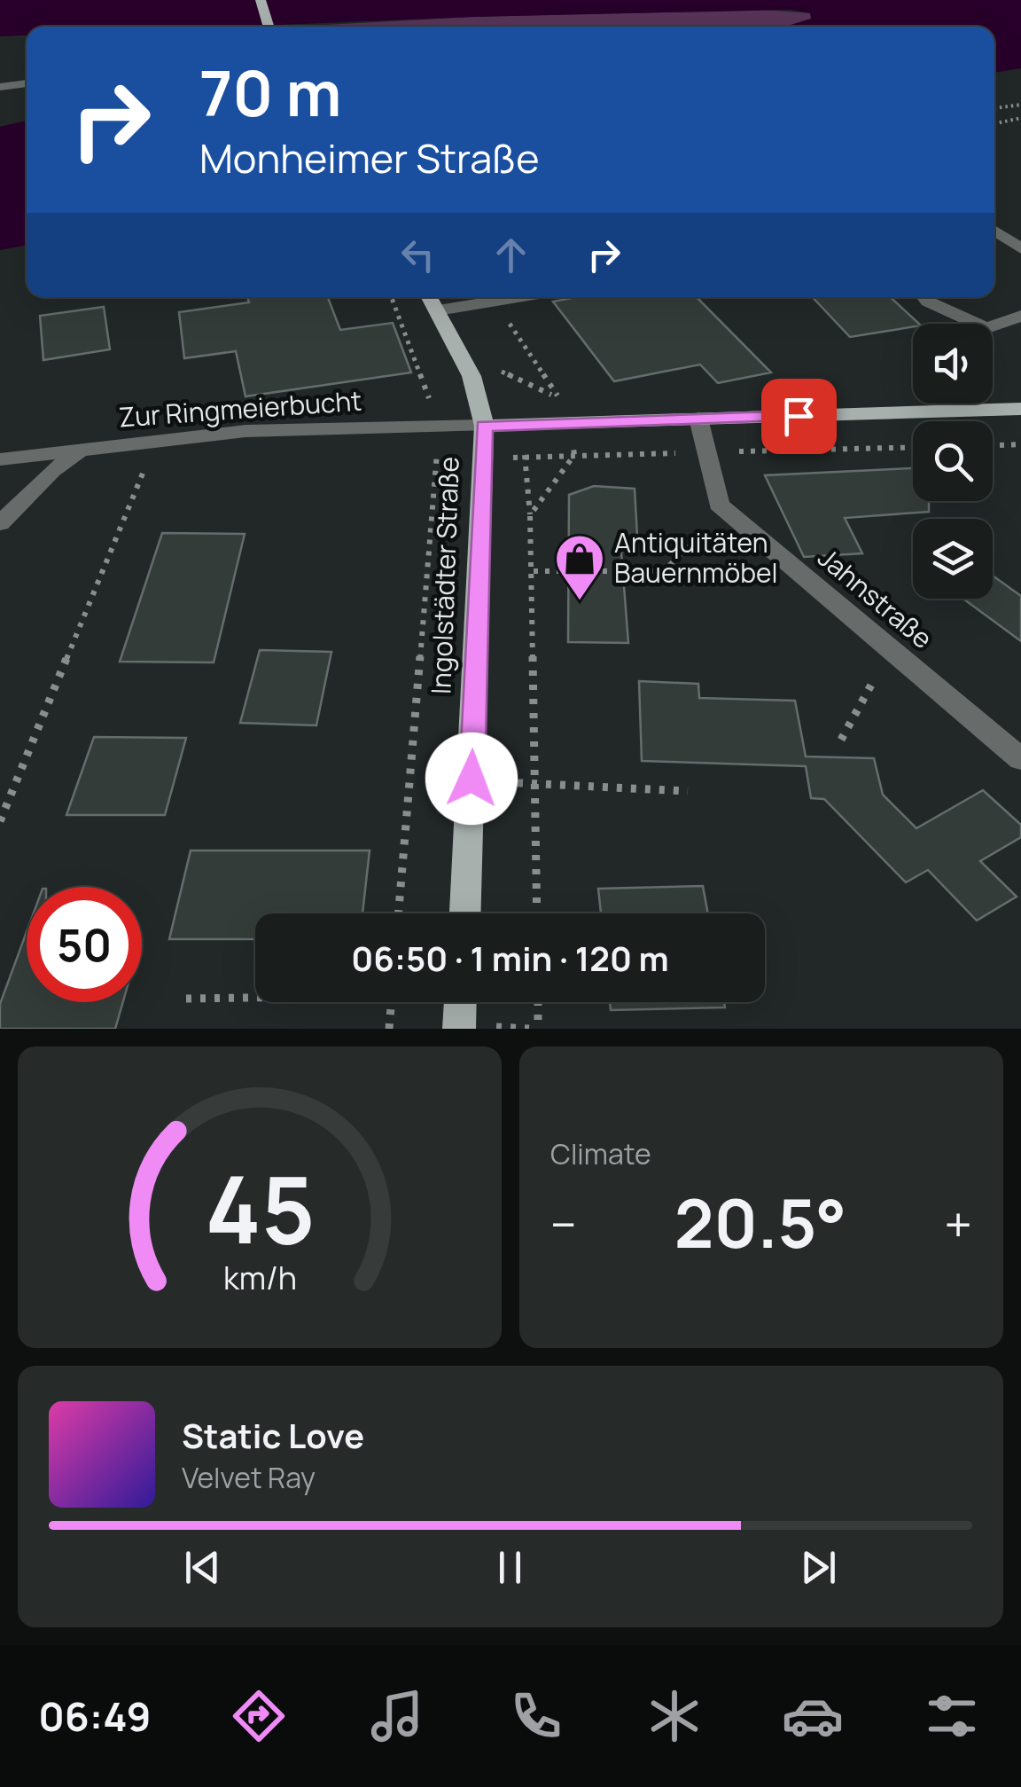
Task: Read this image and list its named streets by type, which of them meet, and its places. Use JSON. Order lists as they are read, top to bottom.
{
  "streets": {
    "main road": ["Ingolstädter Straße"],
    "street": ["Zur Ringmeierbucht", "Jahnstraße"]
  },
  "crossings": [
    ["Zur Ringmeierbucht", "Ingolstädter Straße"]
  ],
  "places": {
    "shop": ["Antiquitäten Bauernmöbel"]
  },
  "page": {
    "turn": ["70 m", "Monheimer Straße"],
    "limit": "50",
    "trip": "06:50 · 1 min · 120 m",
    "tile": "Climate",
    "heat": ["−", "20.5°", "+"],
    "song": ["Static Love", "Velvet Ray"],
    "tabs": "06:49",
    "gauge": ["45", "km/h"]
  }
}
